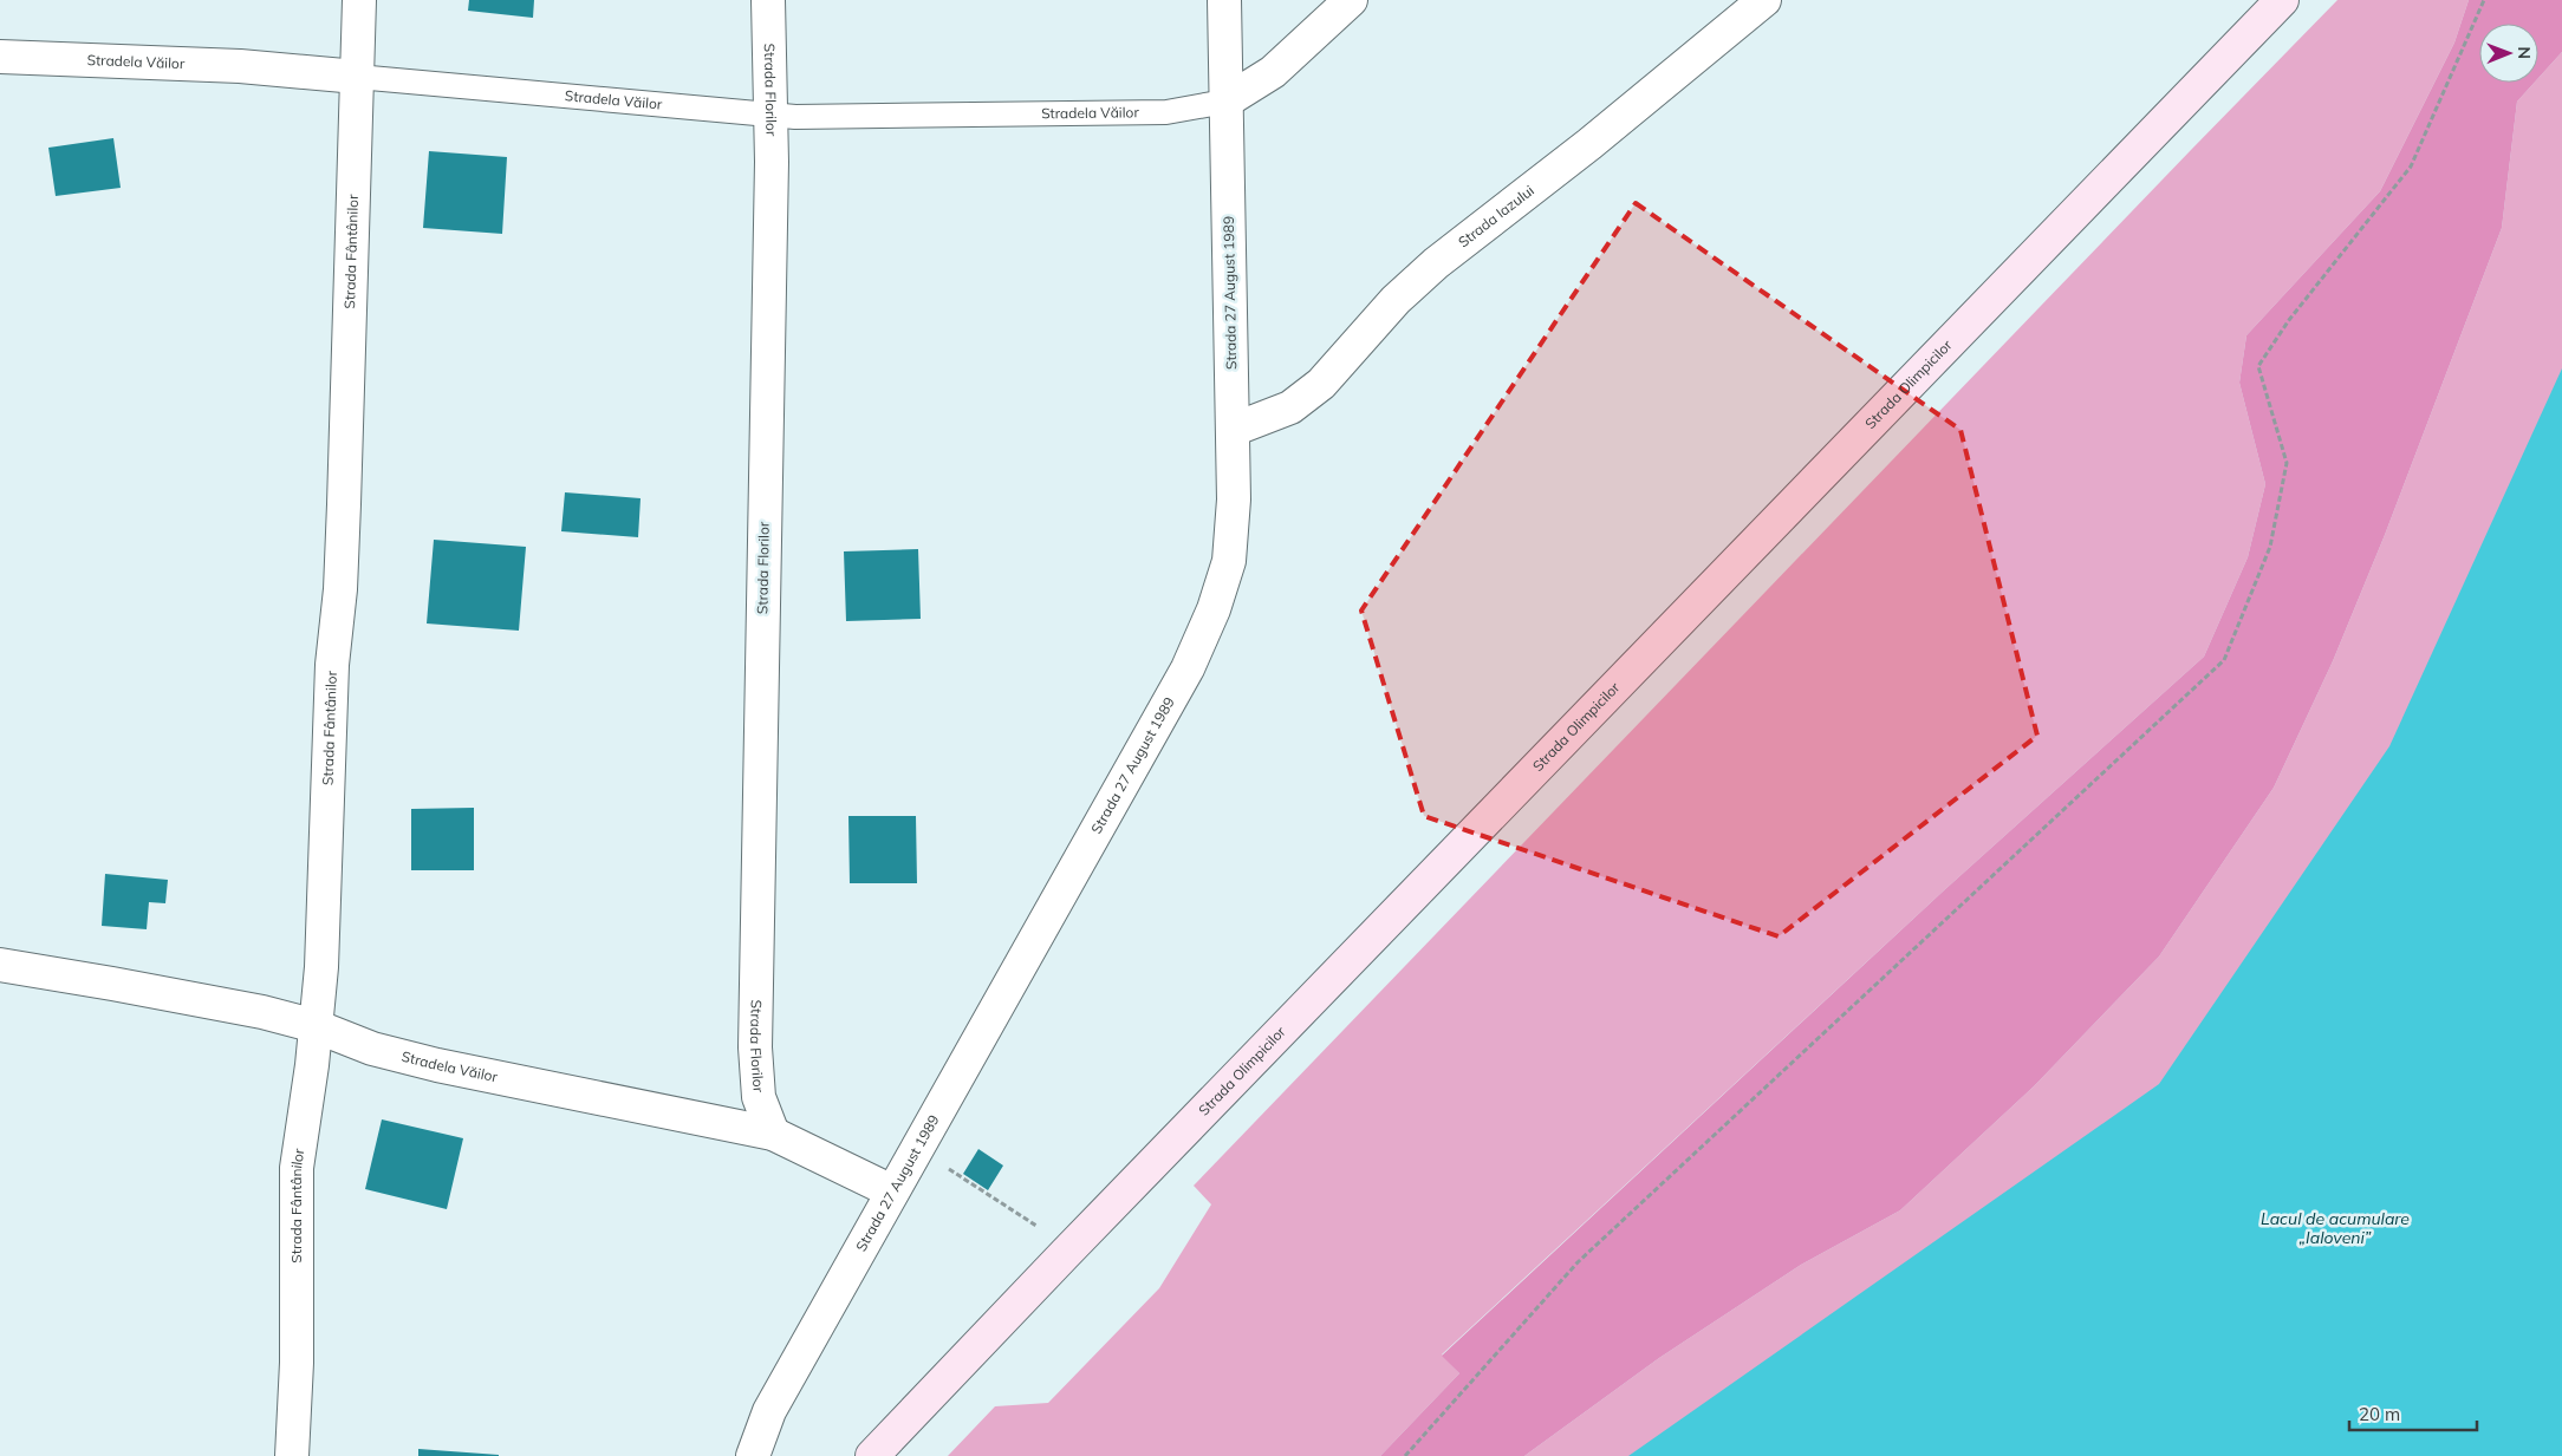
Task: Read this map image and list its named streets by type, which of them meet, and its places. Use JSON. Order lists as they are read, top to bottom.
{
  "streets": {
    "main road": ["Strada Olimpicilor"],
    "street": [
      "Stradela Văilor",
      "Strada Florilor",
      "Strada Iazului",
      "Strada Fântânilor",
      "Strada 27 August 1989"
    ]
  },
  "crossings": [
    ["Stradela Văilor", "Strada Florilor"],
    ["Stradela Văilor", "Strada Fântânilor"],
    ["Stradela Văilor", "Strada 27 August 1989"],
    ["Strada Iazului", "Strada 27 August 1989"]
  ],
  "water": ["Lacul de acumulare „Ialoveni”"],
  "scale_bar": "20 m",
  "north": "right"
}
